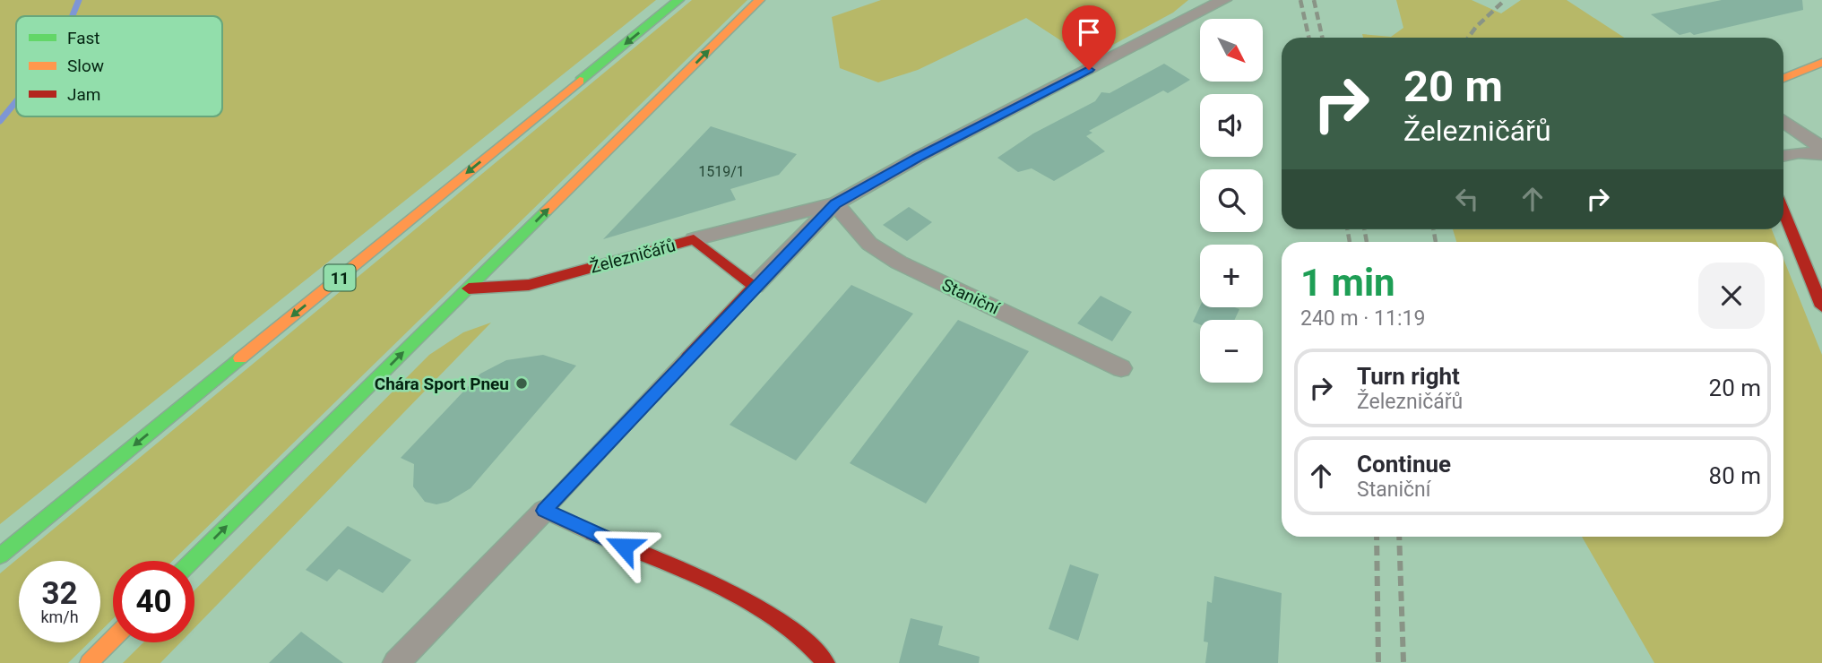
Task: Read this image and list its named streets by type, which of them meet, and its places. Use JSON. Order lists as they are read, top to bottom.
{
  "streets": {
    "main road": ["Železničářů", "11"],
    "street": ["Staniční"]
  },
  "places": ["Chára Sport Pneu"],
  "house_numbers": ["1519/1"],
  "legend": ["Fast", "Slow", "Jam"],
  "north": "bottom right",
  "page": {
    "map_buttons": ["+", "−"],
    "turn": ["20 m", "Železničářů"],
    "heading": ["1 min", "240 m · 11:19"],
    "list": [
      {
        "name": "Turn right",
        "note": "Železničářů",
        "value": "20 m"
      },
      {
        "name": "Continue",
        "note": "Staniční",
        "value": "80 m"
      }
    ],
    "speed": "32 km/h",
    "limit": "40"
  }
}
